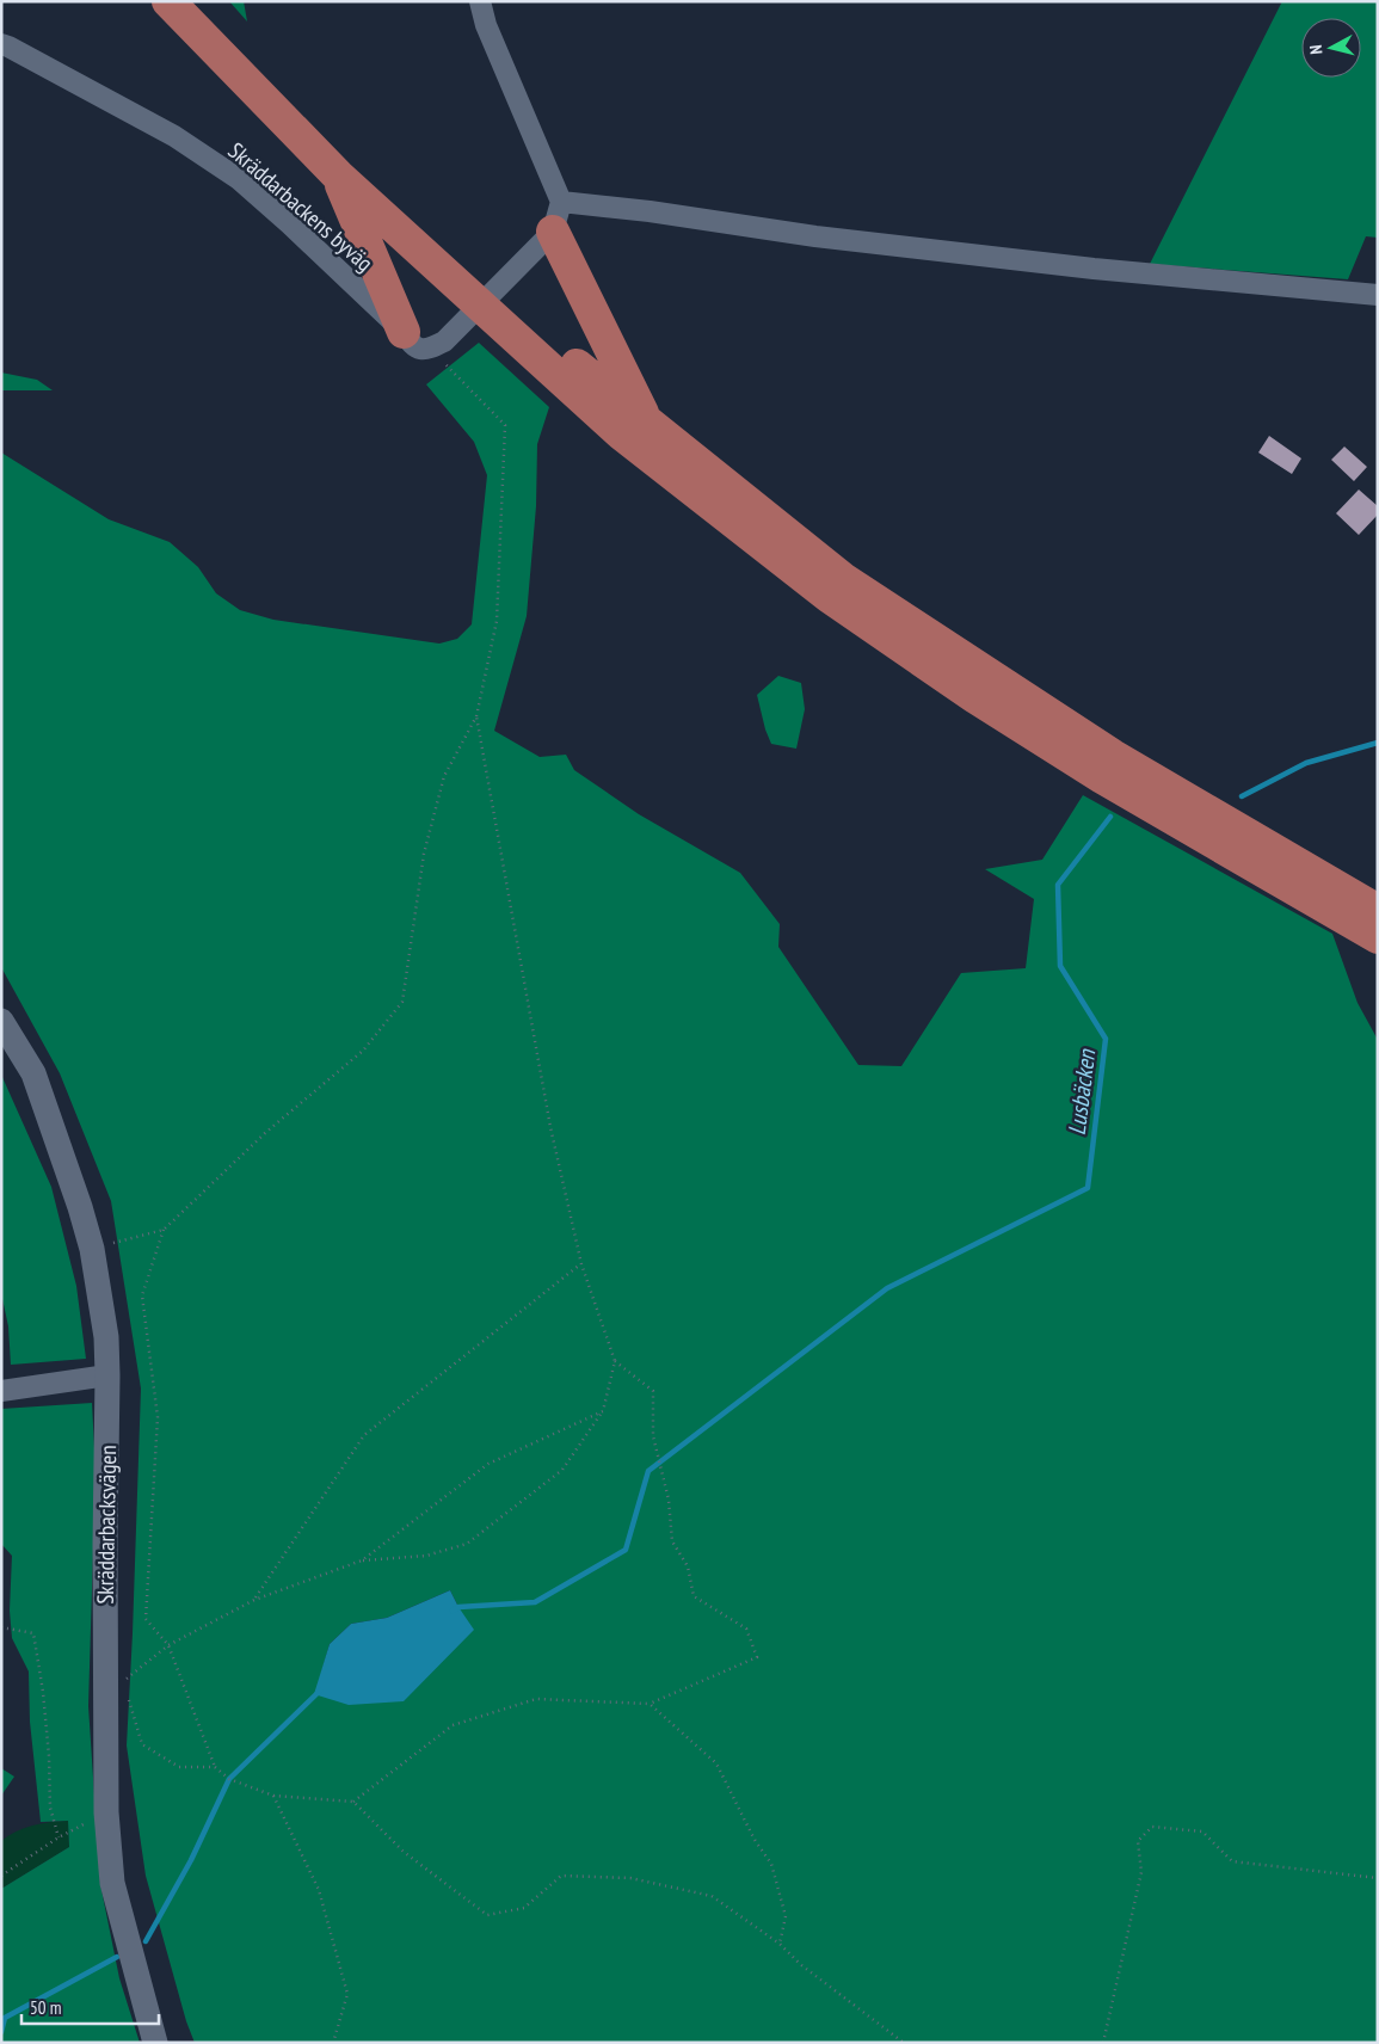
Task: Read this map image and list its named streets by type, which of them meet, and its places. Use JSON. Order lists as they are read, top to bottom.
{
  "streets": {
    "street": ["Skräddarbackens byväg", "Skräddarbacksvägen"]
  },
  "water": ["Lusbäcken"],
  "scale_bar": "50 m",
  "north": "left"
}
